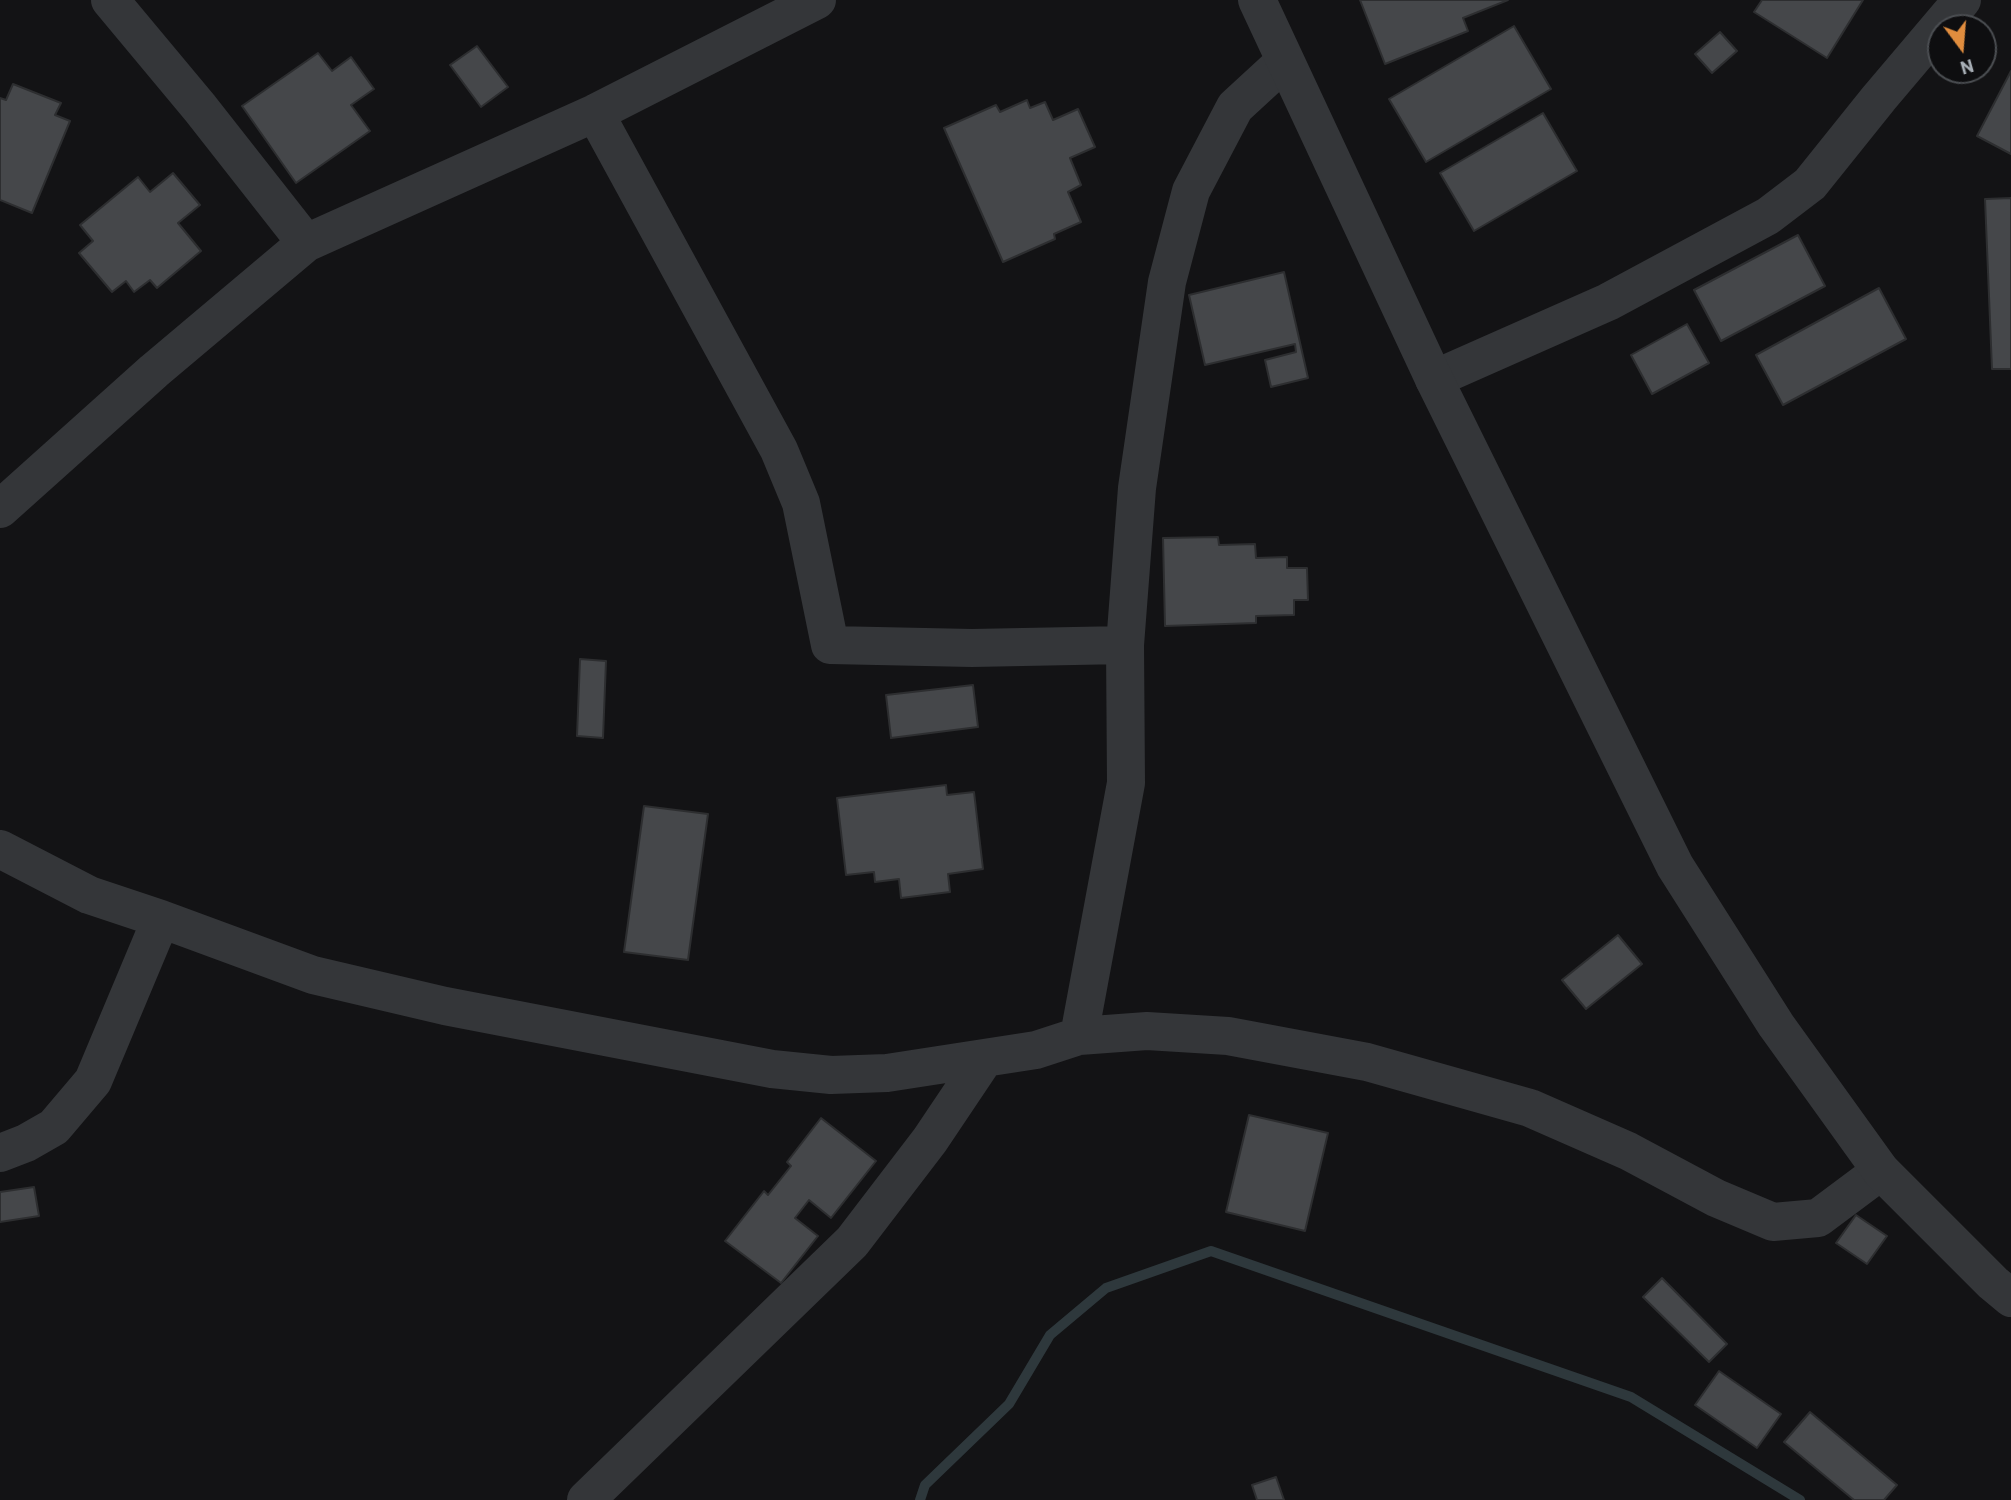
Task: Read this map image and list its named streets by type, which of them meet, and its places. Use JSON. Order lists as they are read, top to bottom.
{
  "north": "bottom"
}
